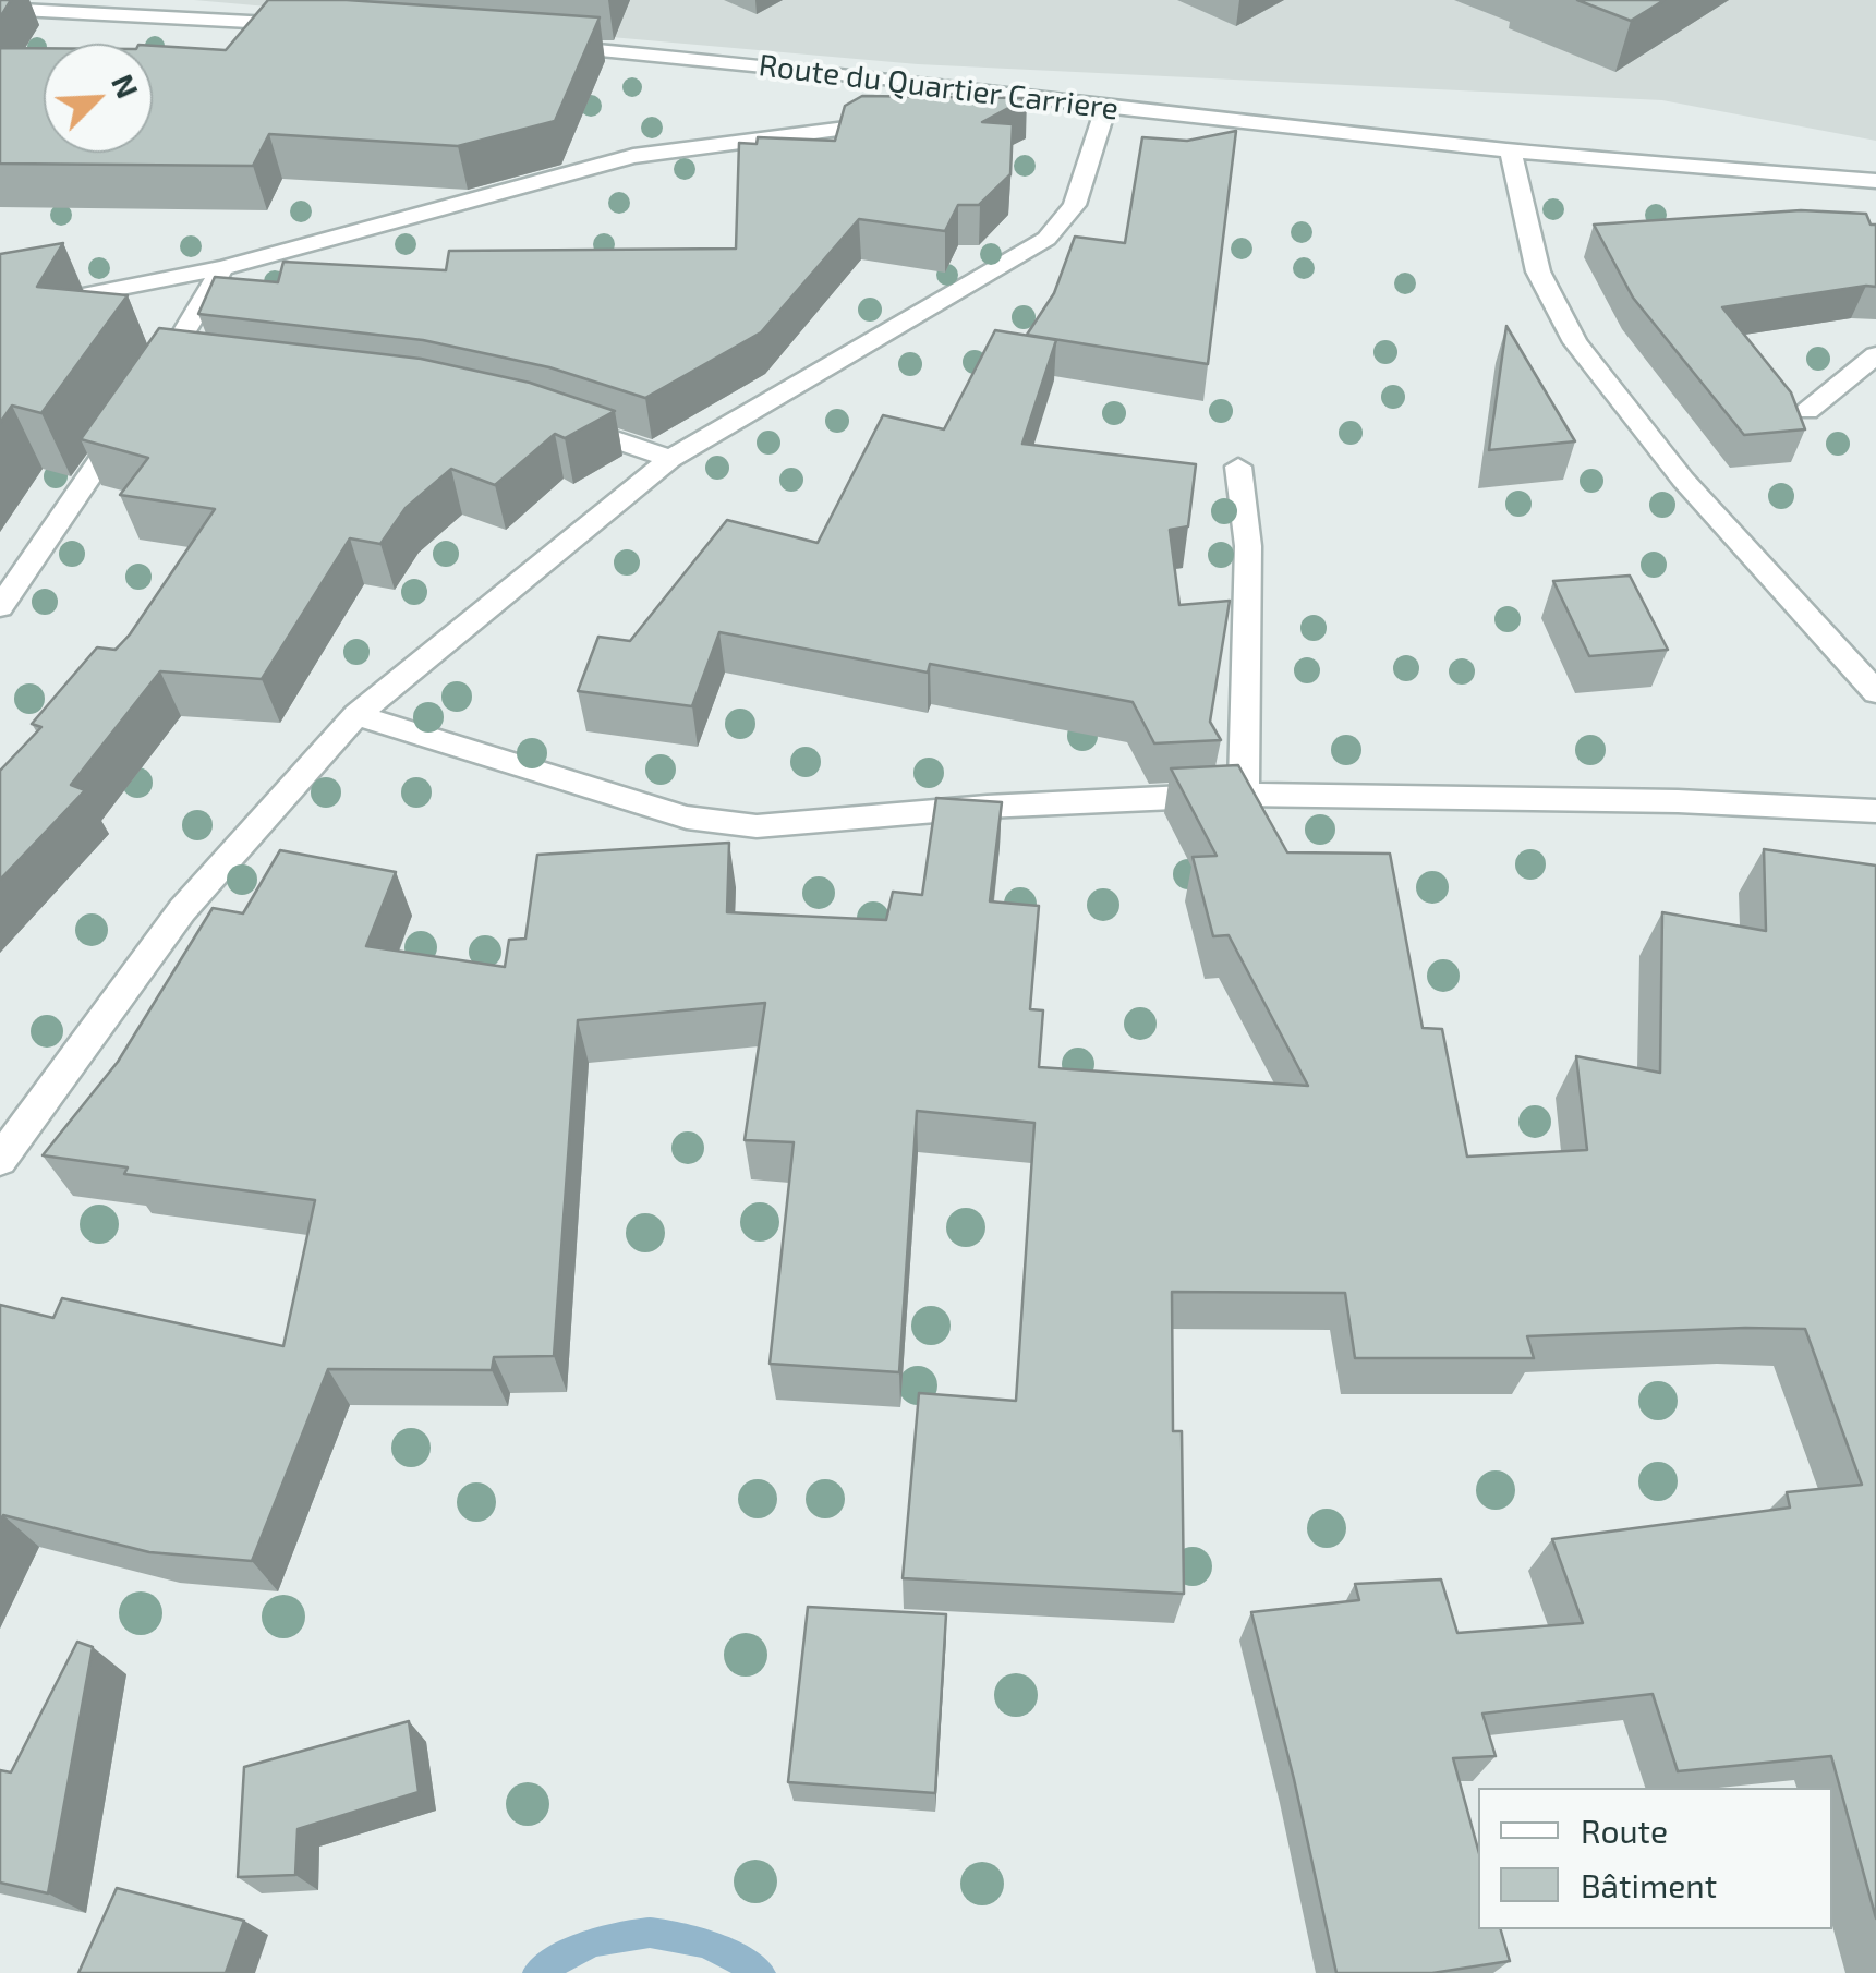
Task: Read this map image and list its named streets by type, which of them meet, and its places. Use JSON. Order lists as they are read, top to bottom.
{
  "streets": {
    "street": ["Route du Quartier Carriere"]
  },
  "legend": ["Route", "Bâtiment"],
  "north": "top right"
}
